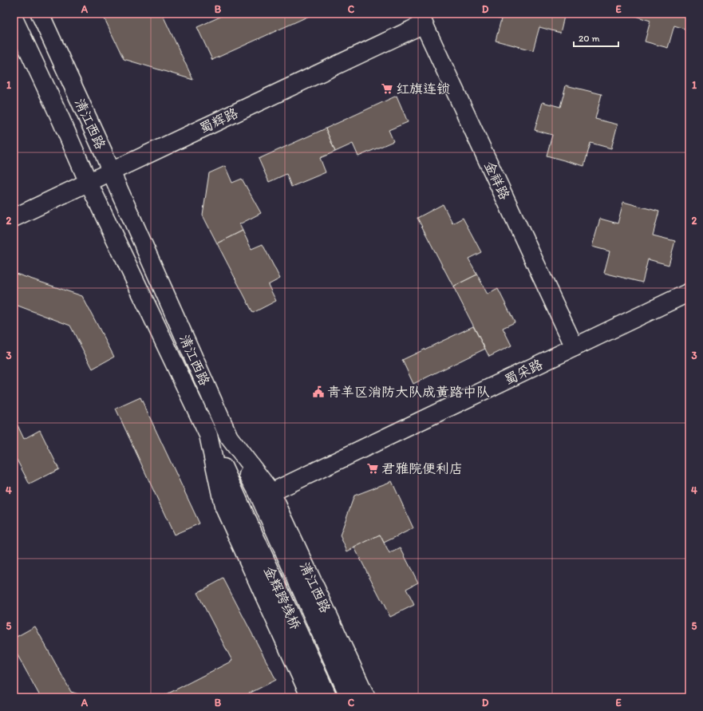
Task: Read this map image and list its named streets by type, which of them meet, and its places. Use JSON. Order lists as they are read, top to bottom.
{
  "streets": {
    "main road": [
      "蜀辉路",
      "清江西路",
      "金祥路",
      "蜀采路",
      "金辉跨线桥"
    ]
  },
  "crossings": [
    ["蜀辉路", "清江西路"],
    ["蜀辉路", "金祥路"],
    ["清江西路", "蜀采路"],
    ["清江西路", "金辉跨线桥"],
    ["金祥路", "蜀采路"],
    ["蜀采路", "金辉跨线桥"]
  ],
  "places": {
    "supermarket": ["红旗连锁", "君雅院便利店"],
    "public building": ["青羊区消防大队成黄路中队"]
  },
  "scale_bar": "20 m",
  "grid": {
    "columns": [
      "A",
      "B",
      "C",
      "D",
      "E"
    ],
    "rows": [
      "1",
      "2",
      "3",
      "4",
      "5"
    ]
  }
}
